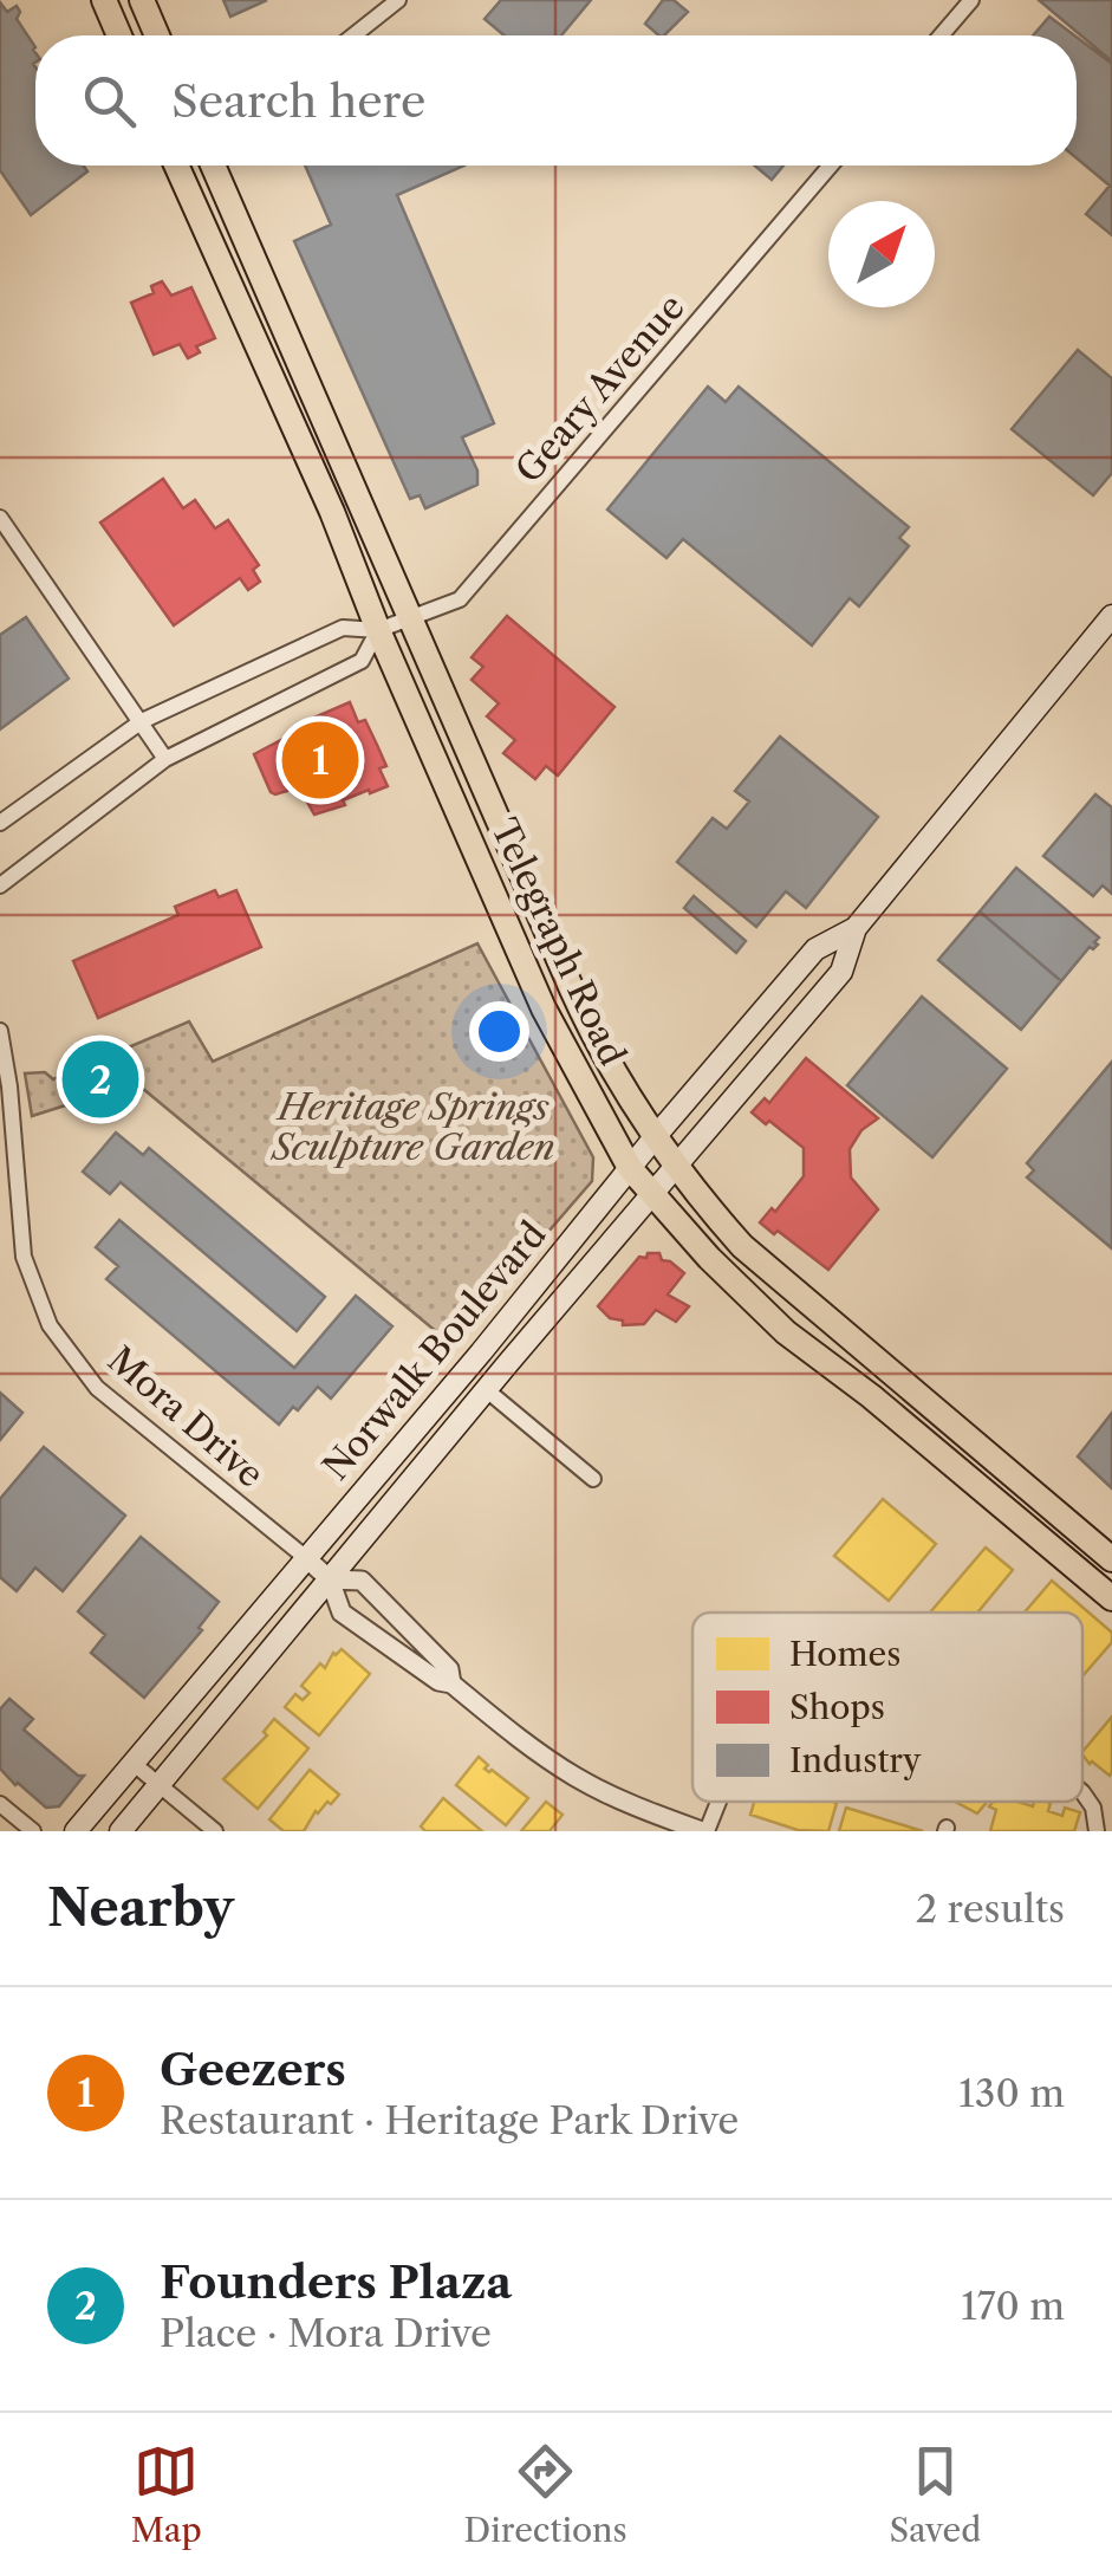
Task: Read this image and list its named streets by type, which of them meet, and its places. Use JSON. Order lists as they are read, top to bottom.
{
  "streets": {
    "main road": ["Telegraph Road", "Norwalk Boulevard"],
    "street": ["Geary Avenue", "Mora Drive"]
  },
  "crossings": [
    ["Geary Avenue", "Telegraph Road"],
    ["Telegraph Road", "Norwalk Boulevard"],
    ["Norwalk Boulevard", "Mora Drive"]
  ],
  "parks": ["Heritage Springs Sculpture Garden"],
  "legend": ["Homes", "Shops", "Industry"],
  "north": "top right",
  "page": {
    "search": "Search here",
    "pins": ["1", "2"],
    "heading": ["Nearby", "2 results"],
    "list": [
      {
        "mark": "1",
        "name": "Geezers",
        "note": "Restaurant · Heritage Park Drive",
        "value": "130 m"
      },
      {
        "mark": "2",
        "name": "Founders Plaza",
        "note": "Place · Mora Drive",
        "value": "170 m"
      }
    ],
    "nav": ["Map", "Directions", "Saved"]
  }
}
